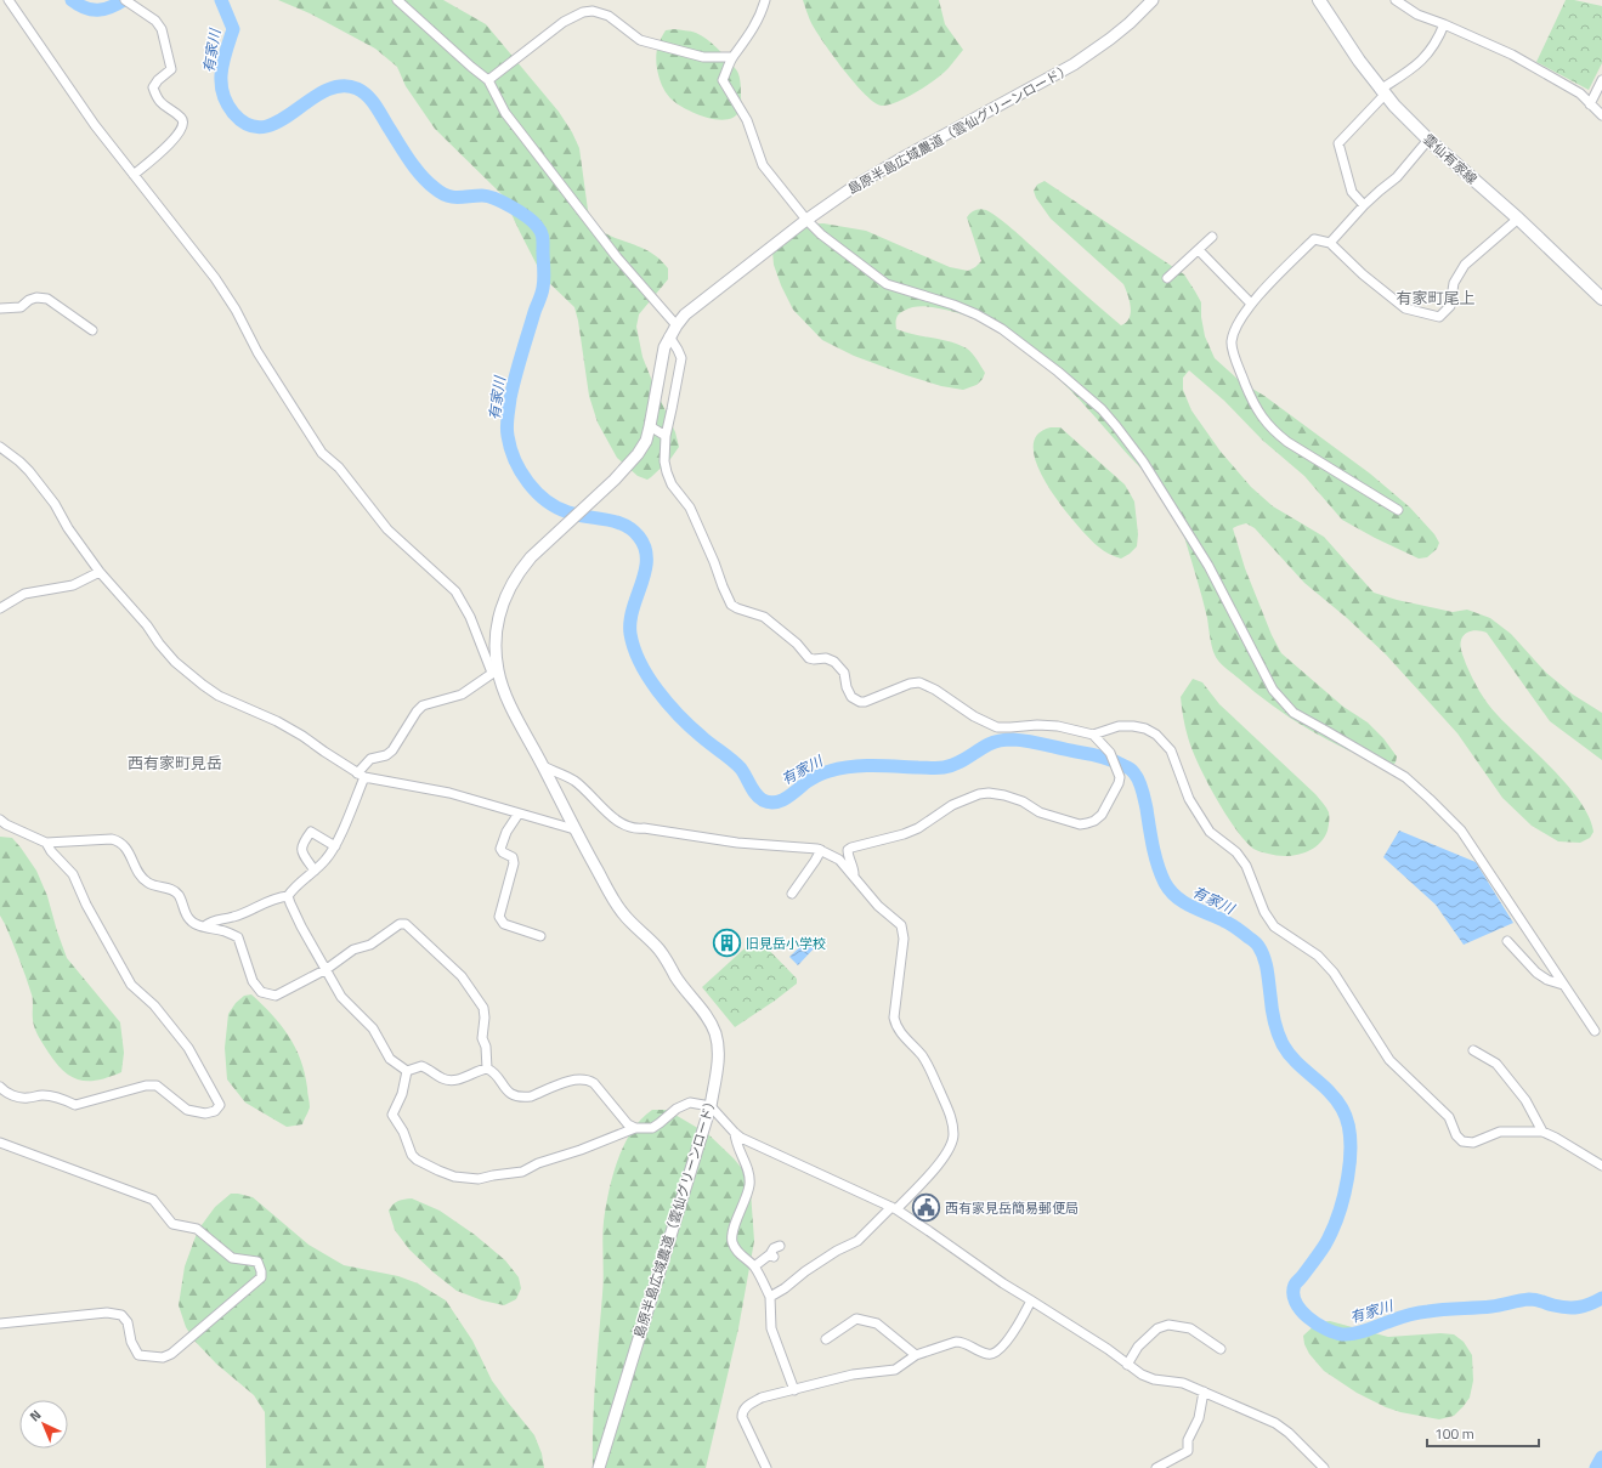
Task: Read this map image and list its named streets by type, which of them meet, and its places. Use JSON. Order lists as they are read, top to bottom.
{
  "streets": {
    "main road": ["雲仙有家線"],
    "street": ["島原半島広域農道（雲仙グリーンロード）"]
  },
  "districts": ["有家町尾上", "西有家町見岳"],
  "water": ["有家川"],
  "places": {
    "building": ["旧見岳小学校"],
    "public building": ["西有家見岳簡易郵便局"]
  },
  "scale_bar": "100 m",
  "north": "top left"
}
